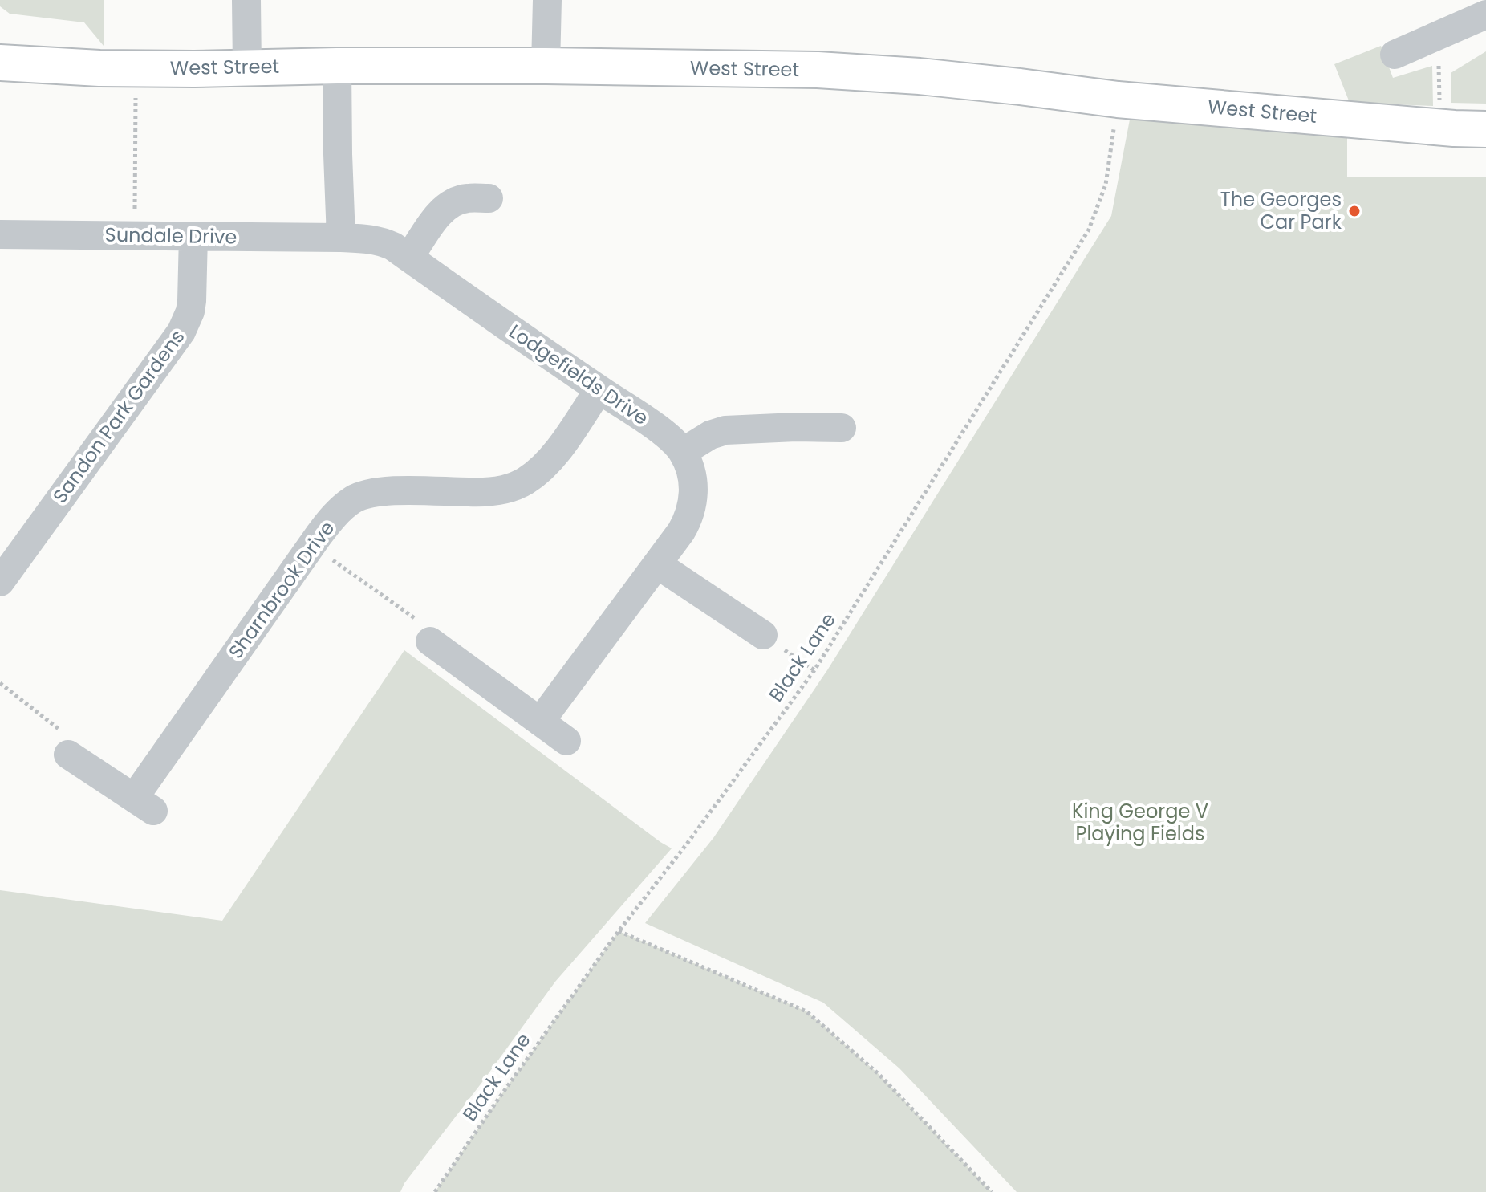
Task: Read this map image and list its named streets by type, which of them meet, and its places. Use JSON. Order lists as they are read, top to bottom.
{
  "streets": {
    "main road": ["West Street"],
    "street": [
      "Sundale Drive",
      "Lodgefields Drive",
      "Sandon Park Gardens",
      "Sharnbrook Drive"
    ],
    "path": ["Black Lane"]
  },
  "crossings": [
    ["West Street", "Black Lane"],
    ["Sundale Drive", "Lodgefields Drive"],
    ["Sundale Drive", "Sandon Park Gardens"],
    ["Lodgefields Drive", "Sharnbrook Drive"]
  ],
  "parks": ["King George V Playing Fields"],
  "places": ["The Georges Car Park"]
}
